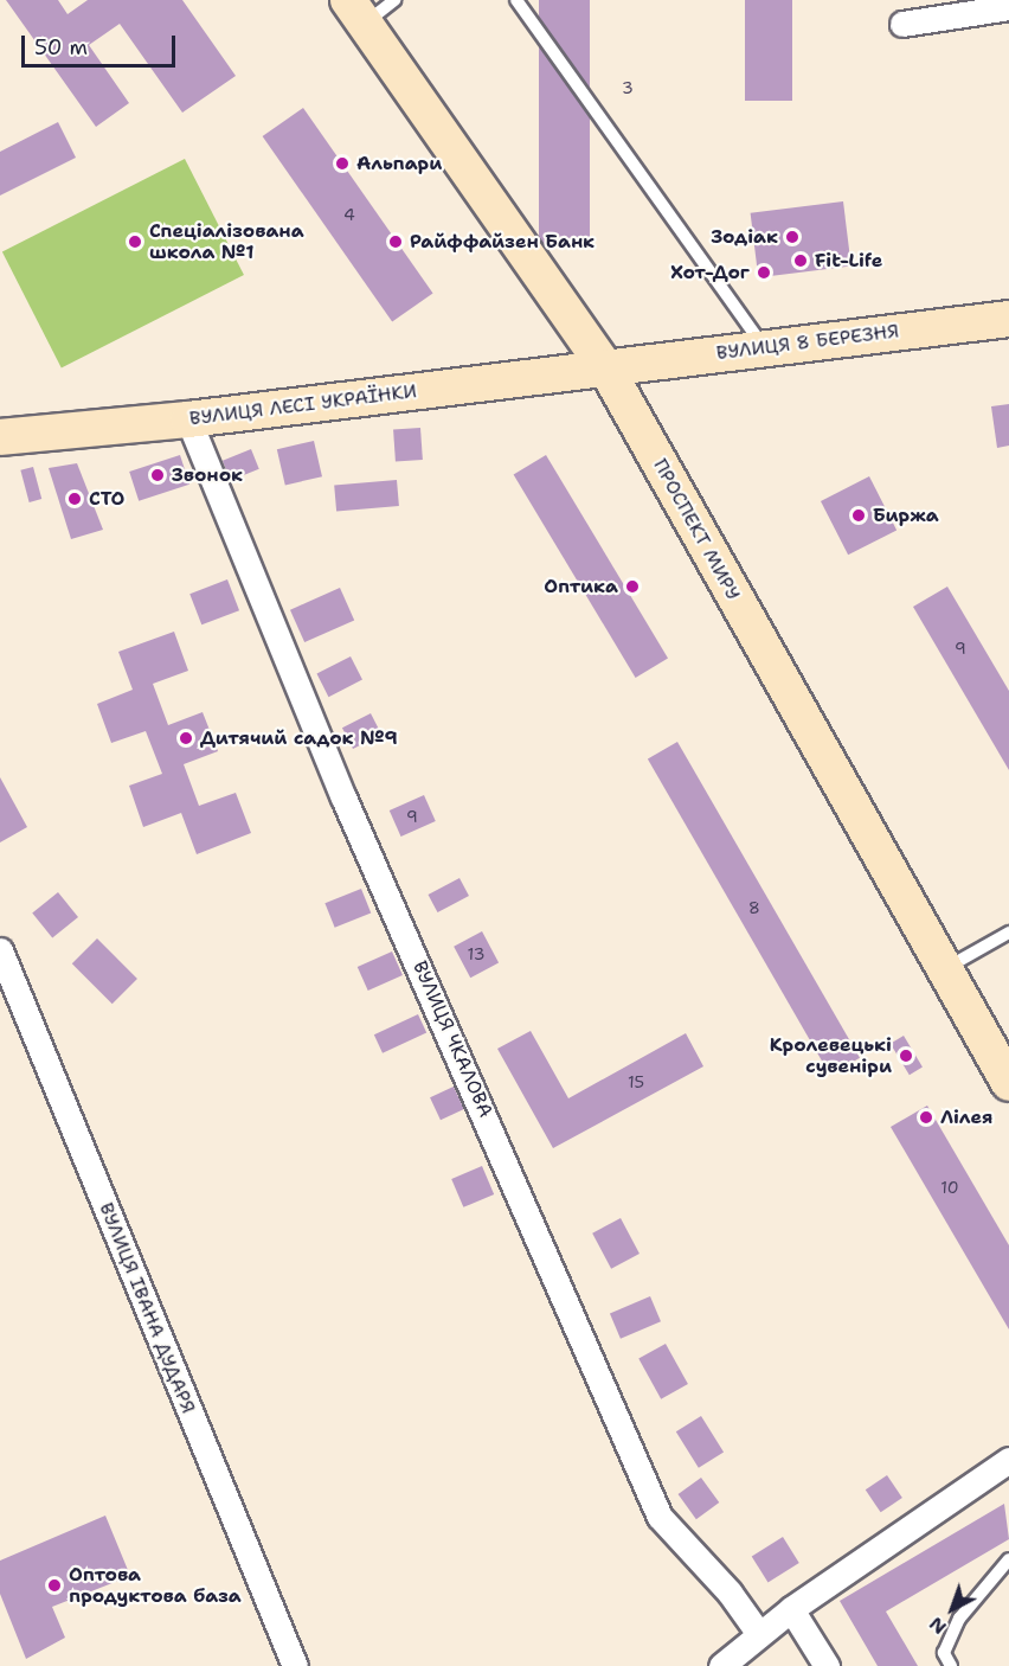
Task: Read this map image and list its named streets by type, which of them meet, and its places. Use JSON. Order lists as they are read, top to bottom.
{
  "streets": {
    "street": [
      "ВУЛИЦЯ 8 БЕРЕЗНЯ",
      "ВУЛИЦЯ ЛЕСІ УКРАЇНКИ",
      "ПРОСПЕКТ МИРУ",
      "ВУЛИЦЯ ЧКАЛОВА",
      "ВУЛИЦЯ ІВАНА ДУДАРЯ"
    ]
  },
  "crossings": [
    ["ВУЛИЦЯ 8 БЕРЕЗНЯ", "ВУЛИЦЯ ЛЕСІ УКРАЇНКИ"],
    ["ВУЛИЦЯ 8 БЕРЕЗНЯ", "ПРОСПЕКТ МИРУ"],
    ["ВУЛИЦЯ ЛЕСІ УКРАЇНКИ", "ПРОСПЕКТ МИРУ"],
    ["ВУЛИЦЯ ЛЕСІ УКРАЇНКИ", "ВУЛИЦЯ ЧКАЛОВА"]
  ],
  "places": [
    "Альпари",
    "Зодіак",
    "Спеціалізована школа №1",
    "Райффайзен Банк",
    "Fit-Life",
    "Хот-Дог",
    "Звонок",
    "СТО",
    "Биржа",
    "Оптика",
    "Дитячий садок №9",
    "Кролевецькі сувеніри",
    "Лілея",
    "Оптова продуктова база"
  ],
  "house_numbers": [
    "3",
    "4",
    "9",
    "9",
    "8",
    "13",
    "15",
    "10"
  ],
  "scale_bar": "50 m",
  "north": "bottom left"
}
